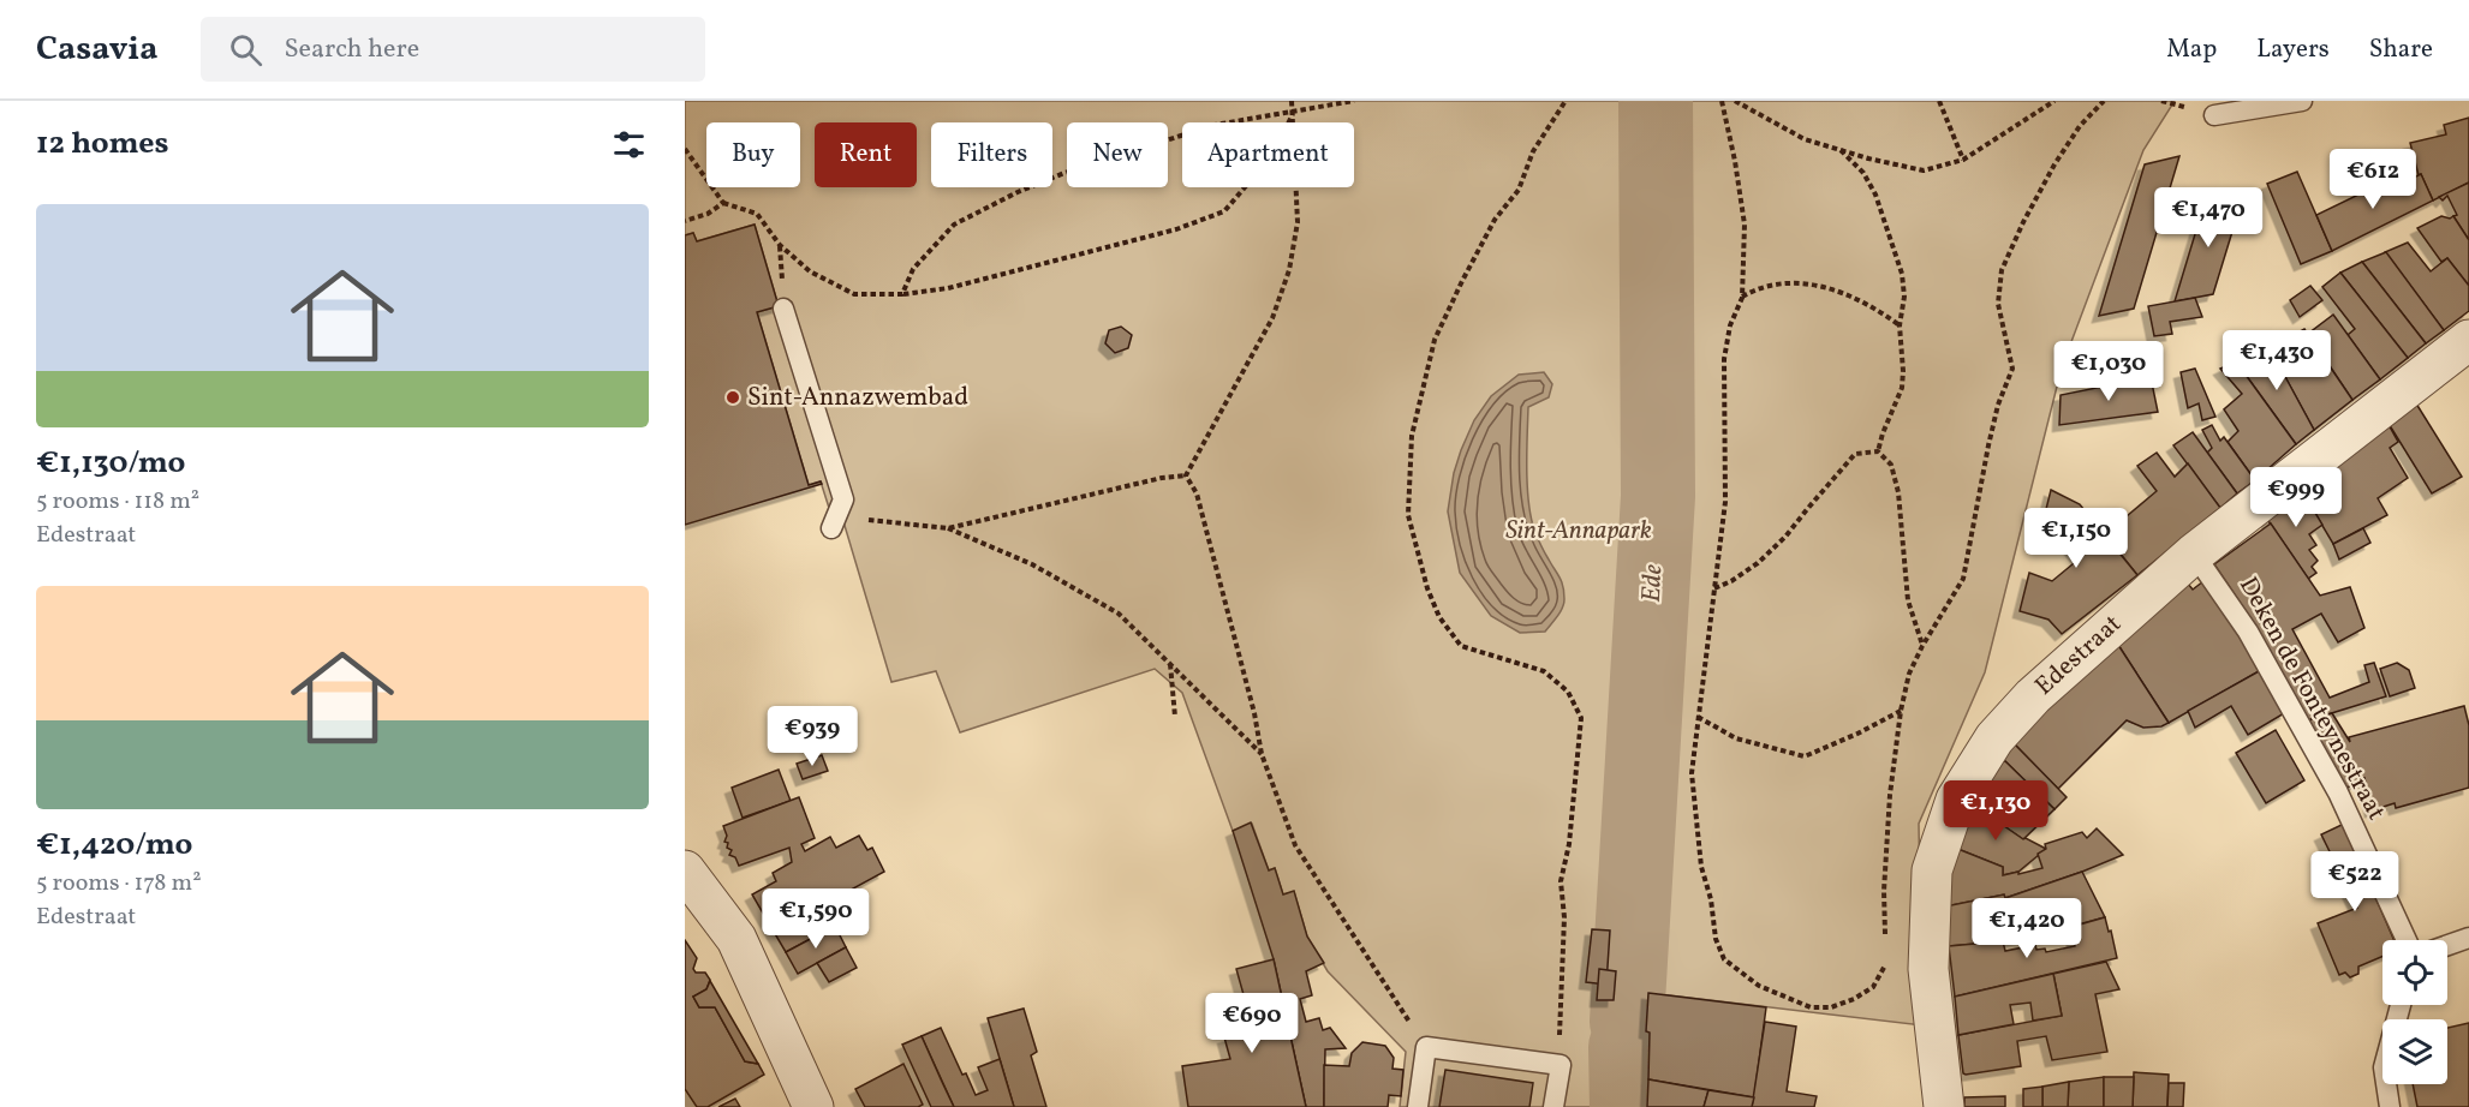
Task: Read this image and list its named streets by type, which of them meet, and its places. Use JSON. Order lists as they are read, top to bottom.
{
  "streets": {
    "street": ["Edestraat"],
    "lane": ["Deken de Fonteynestraat"]
  },
  "crossings": [
    ["Edestraat", "Deken de Fonteynestraat"]
  ],
  "water": ["Ede"],
  "parks": ["Sint-Annapark"],
  "places": ["Sint-Annazwembad"],
  "page": {
    "header": "Casavia",
    "search": "Search here",
    "nav": ["Map", "Layers", "Share"],
    "heading": "12 homes",
    "chip": [
      "Buy",
      "Rent",
      "Filters",
      "New",
      "Apartment"
    ],
    "price": [
      "€612",
      "€1,470",
      "€1,430",
      "€1,030",
      "€999",
      "€1,150",
      "€939",
      "€1,130",
      "€522",
      "€1,590",
      "€1,420",
      "€690"
    ],
    "list": [
      {
        "name": "€1,130/mo",
        "note": "5 rooms · 118 m² · Edestraat"
      },
      {
        "name": "€1,420/mo",
        "note": "5 rooms · 178 m² · Edestraat"
      }
    ]
  }
}
